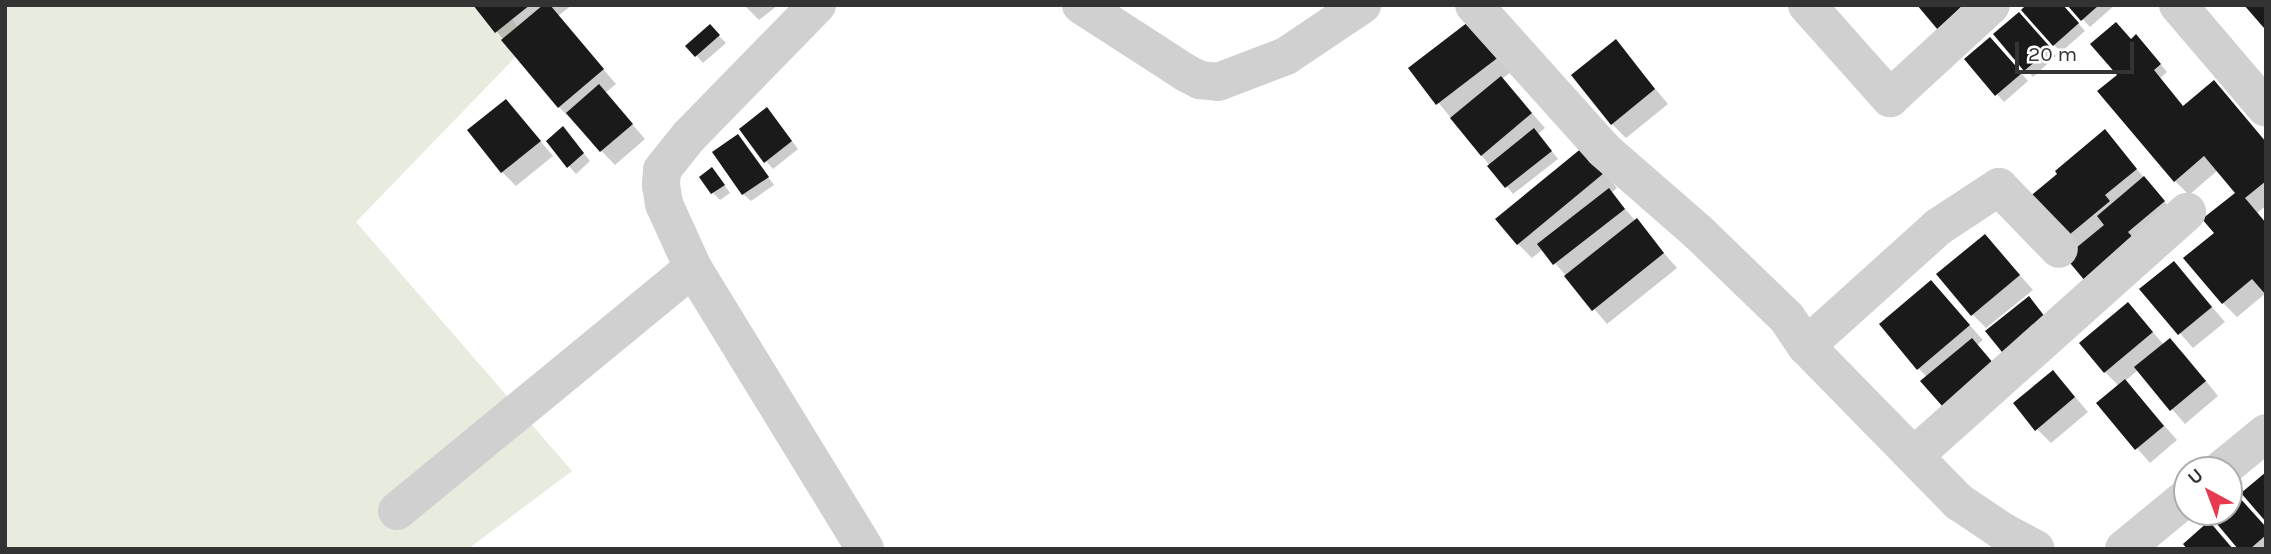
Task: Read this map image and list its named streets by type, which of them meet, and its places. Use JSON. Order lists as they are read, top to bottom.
{
  "scale_bar": "20 m",
  "north": "top left"
}
